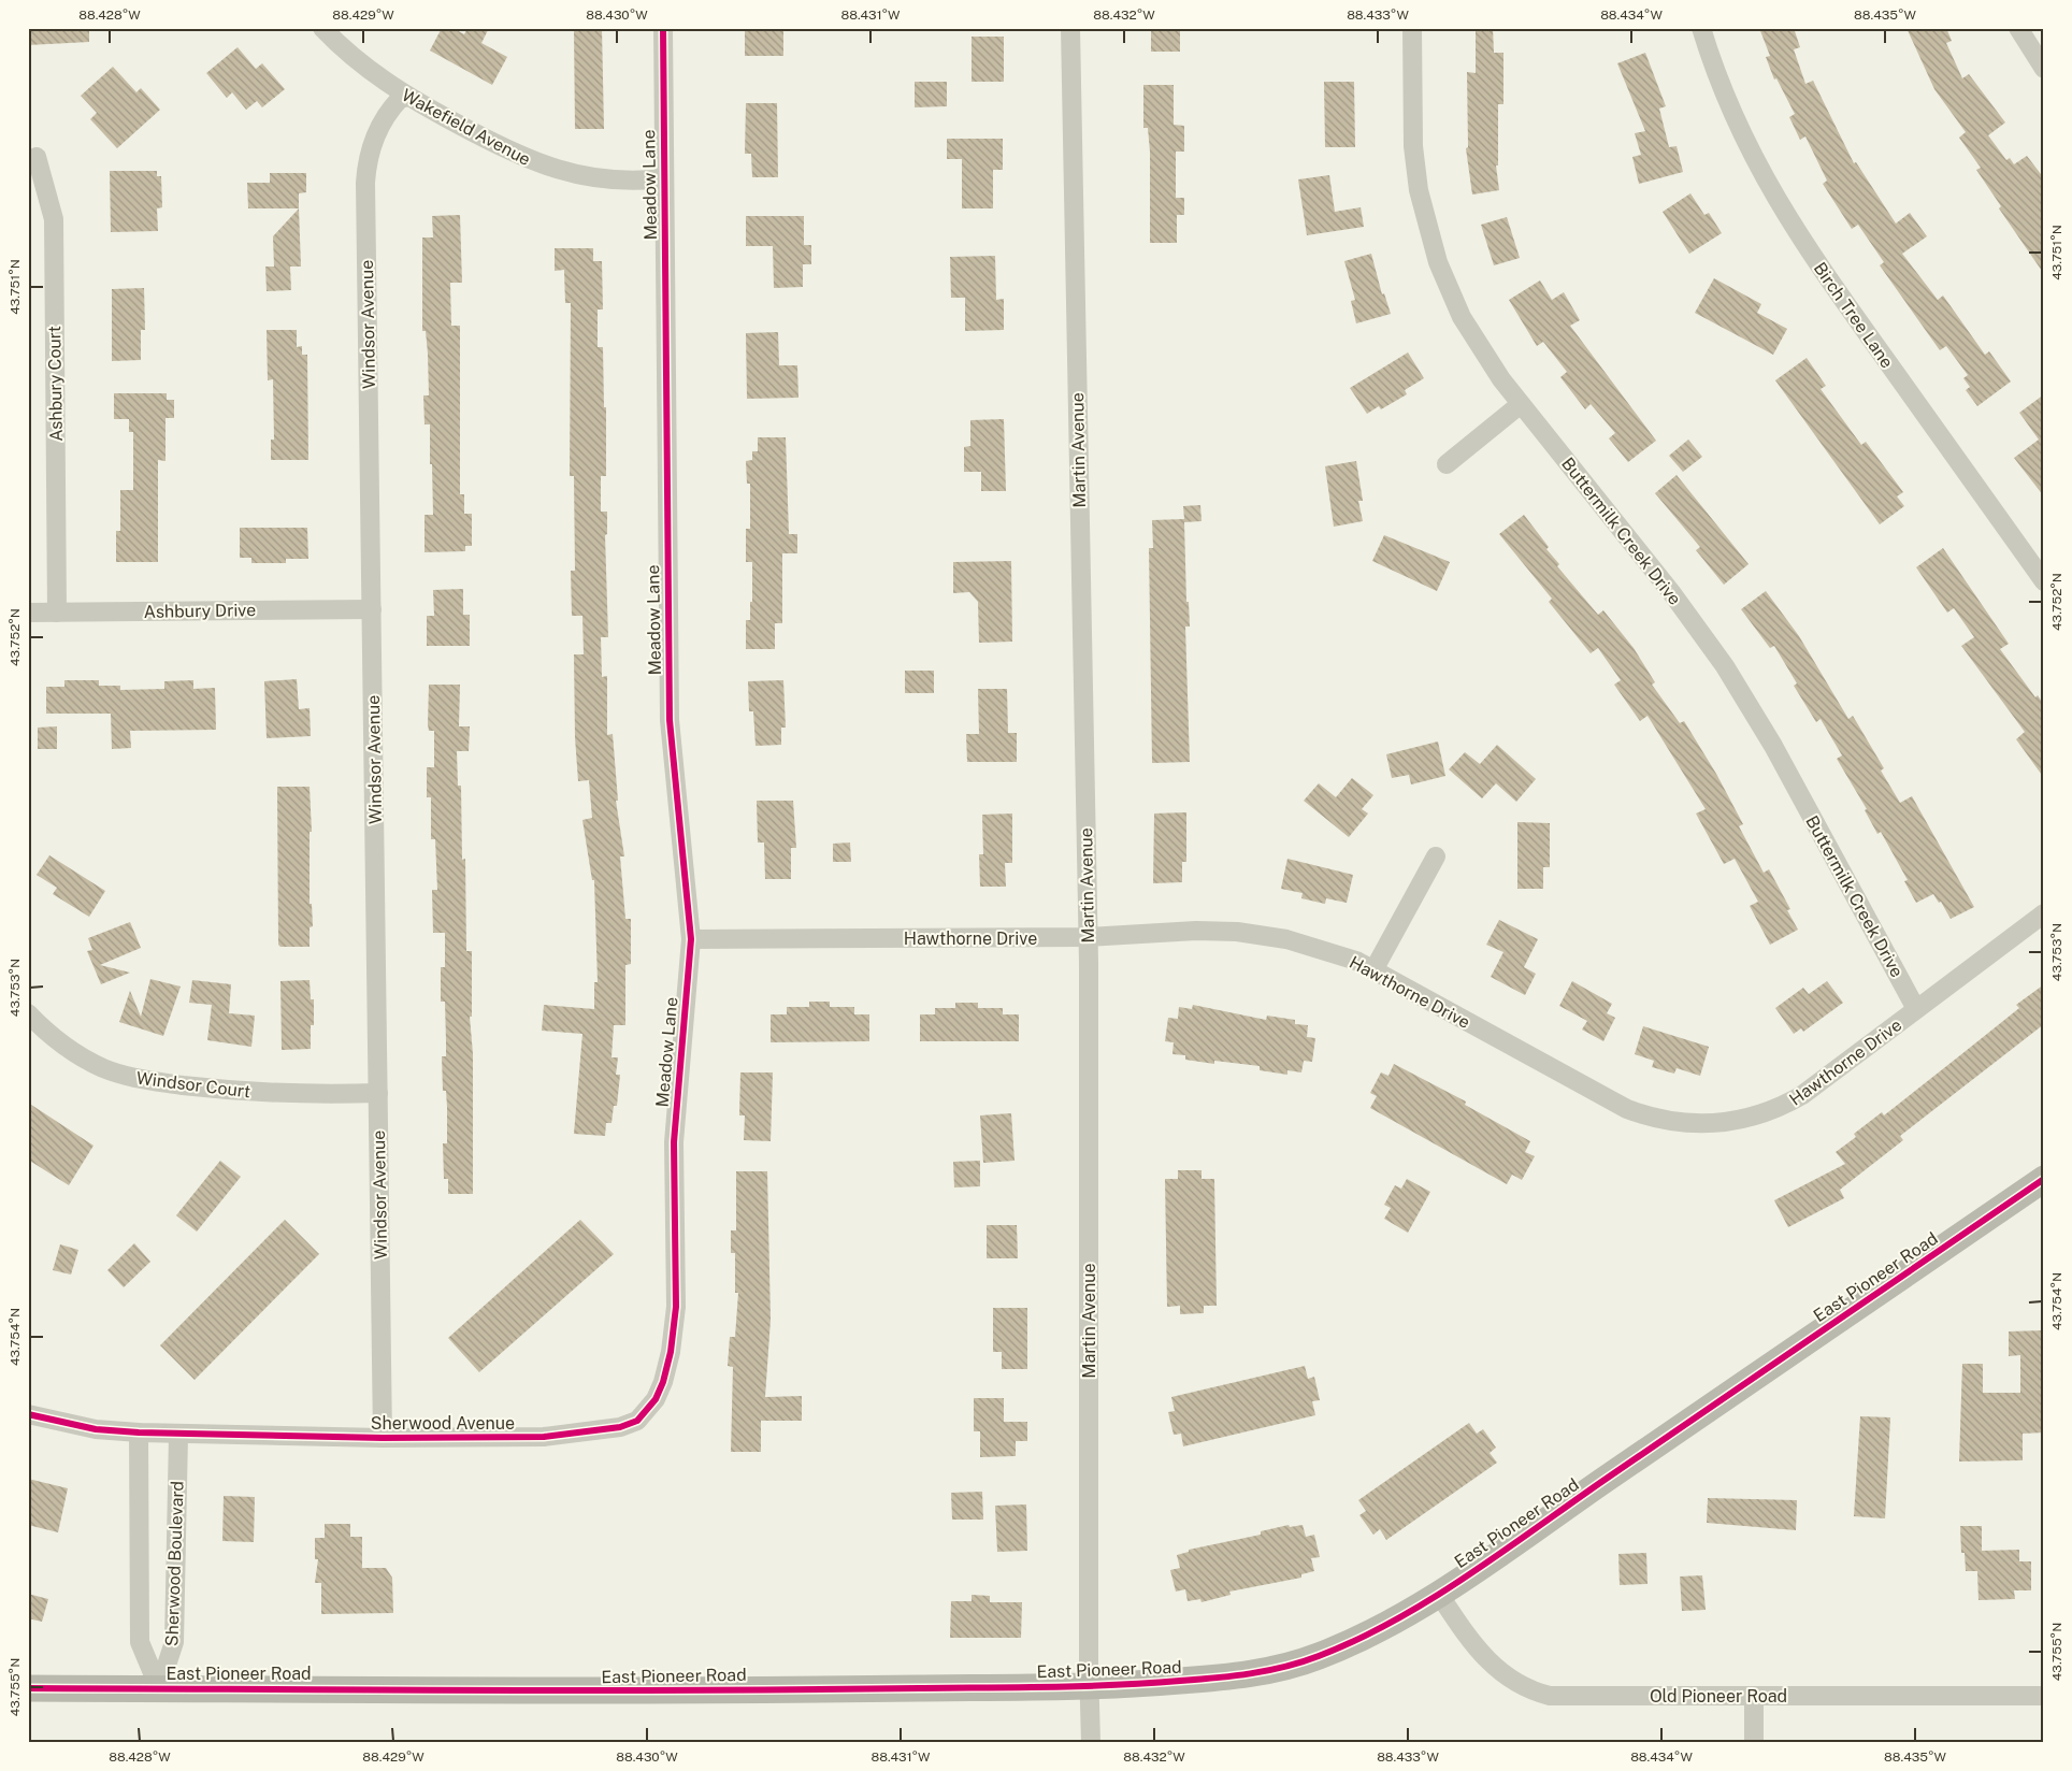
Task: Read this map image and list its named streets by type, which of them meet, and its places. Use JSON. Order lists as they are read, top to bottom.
{
  "streets": {
    "main road": ["East Pioneer Road"],
    "street": [
      "Wakefield Avenue",
      "Meadow Lane",
      "Birch Tree Lane",
      "Windsor Avenue",
      "Ashbury Court",
      "Martin Avenue",
      "Buttermilk Creek Drive",
      "Ashbury Drive",
      "Hawthorne Drive",
      "Windsor Court",
      "Sherwood Avenue",
      "Sherwood Boulevard",
      "Old Pioneer Road"
    ]
  },
  "crossings": [
    ["Wakefield Avenue", "Meadow Lane"],
    ["Wakefield Avenue", "Windsor Avenue"],
    ["Meadow Lane", "Hawthorne Drive"],
    ["Meadow Lane", "Sherwood Avenue"],
    ["Windsor Avenue", "Ashbury Drive"],
    ["Windsor Avenue", "Windsor Court"],
    ["Windsor Avenue", "Sherwood Avenue"],
    ["Ashbury Court", "Ashbury Drive"],
    ["Martin Avenue", "Hawthorne Drive"],
    ["Martin Avenue", "East Pioneer Road"],
    ["Buttermilk Creek Drive", "Hawthorne Drive"],
    ["East Pioneer Road", "Sherwood Boulevard"],
    ["East Pioneer Road", "Old Pioneer Road"],
    ["Sherwood Avenue", "Sherwood Boulevard"]
  ],
  "coordinates": [
    "88.428°W",
    "88.429°W",
    "88.430°W",
    "88.431°W",
    "88.432°W",
    "88.433°W",
    "88.434°W",
    "88.435°W",
    "43.751°N",
    "43.752°N",
    "43.753°N",
    "43.754°N",
    "43.755°N"
  ]
}
